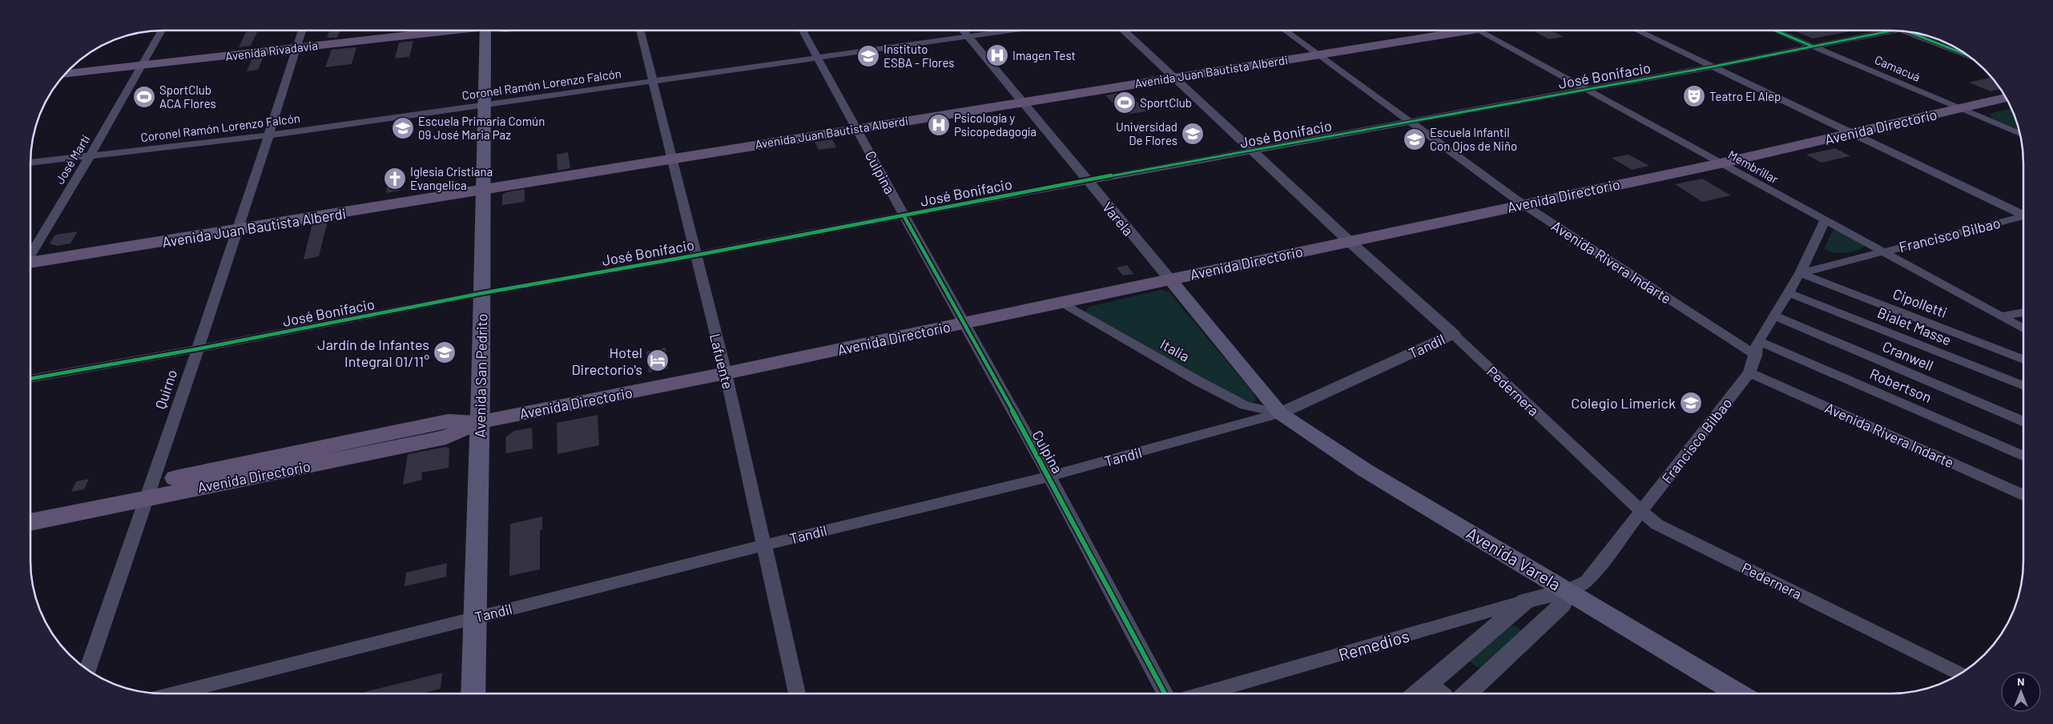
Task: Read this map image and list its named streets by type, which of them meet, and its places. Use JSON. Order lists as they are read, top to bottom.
{
  "streets": {
    "main road": [
      "Avenida Rivadavia",
      "Avenida Juan Bautista Alberdi",
      "Avenida Directorio",
      "Varela",
      "Avenida San Pedrito",
      "Avenida Varela"
    ],
    "street": [
      "Camacuá",
      "José Bonifacio",
      "Coronel Ramón Lorenzo Falcón",
      "José Martí",
      "Membrillar",
      "Culpina",
      "Francisco Bilbao",
      "Avenida Rivera Indarte",
      "Cipolletti",
      "Bialet Masse",
      "Tandil",
      "Italia",
      "Cranwell",
      "Lafuente",
      "Robertson",
      "Quirno",
      "Pedernera",
      "Remedios"
    ]
  },
  "crossings": [
    ["Avenida Rivadavia", "José Martí"],
    ["Avenida Rivadavia", "Quirno"],
    ["Camacuá", "José Bonifacio"],
    ["Camacuá", "Avenida Directorio"],
    ["Avenida Juan Bautista Alberdi", "Culpina"],
    ["Avenida Juan Bautista Alberdi", "Varela"],
    ["Avenida Juan Bautista Alberdi", "Avenida Rivera Indarte"],
    ["Avenida Juan Bautista Alberdi", "Lafuente"],
    ["Avenida Juan Bautista Alberdi", "Avenida San Pedrito"],
    ["Avenida Juan Bautista Alberdi", "Quirno"],
    ["Avenida Juan Bautista Alberdi", "Pedernera"],
    ["José Bonifacio", "Membrillar"],
    ["José Bonifacio", "Culpina"],
    ["José Bonifacio", "Varela"],
    ["José Bonifacio", "Avenida Rivera Indarte"],
    ["José Bonifacio", "Lafuente"],
    ["José Bonifacio", "Avenida San Pedrito"],
    ["José Bonifacio", "Quirno"],
    ["José Bonifacio", "Pedernera"],
    ["Coronel Ramón Lorenzo Falcón", "José Martí"],
    ["Coronel Ramón Lorenzo Falcón", "Culpina"],
    ["Coronel Ramón Lorenzo Falcón", "Varela"],
    ["Coronel Ramón Lorenzo Falcón", "Lafuente"],
    ["Coronel Ramón Lorenzo Falcón", "Avenida San Pedrito"],
    ["Coronel Ramón Lorenzo Falcón", "Quirno"],
    ["Avenida Directorio", "Membrillar"],
    ["Avenida Directorio", "Culpina"],
    ["Avenida Directorio", "Varela"],
    ["Avenida Directorio", "Avenida Rivera Indarte"],
    ["Avenida Directorio", "Italia"],
    ["Avenida Directorio", "Lafuente"],
    ["Avenida Directorio", "Avenida San Pedrito"],
    ["Avenida Directorio", "Quirno"],
    ["Avenida Directorio", "Pedernera"],
    ["Membrillar", "Francisco Bilbao"],
    ["Culpina", "Tandil"],
    ["Varela", "Tandil"],
    ["Varela", "Italia"],
    ["Varela", "Avenida Varela"],
    ["Francisco Bilbao", "Avenida Rivera Indarte"],
    ["Francisco Bilbao", "Cipolletti"],
    ["Francisco Bilbao", "Bialet Masse"],
    ["Francisco Bilbao", "Cranwell"],
    ["Francisco Bilbao", "Robertson"],
    ["Francisco Bilbao", "Pedernera"],
    ["Francisco Bilbao", "Avenida Varela"],
    ["Francisco Bilbao", "Remedios"],
    ["Tandil", "Italia"],
    ["Tandil", "Lafuente"],
    ["Tandil", "Avenida San Pedrito"],
    ["Tandil", "Pedernera"],
    ["Tandil", "Avenida Varela"],
    ["Italia", "Avenida Varela"],
    ["Avenida Varela", "Remedios"]
  ],
  "places": {
    "hospital": ["Imagen Test", "Psicología y Psicopedagogía"],
    "school or university": [
      "Instituto ESBA - Flores",
      "Escuela Primaria Común 09 José Maria Paz",
      "Universidad De Flores",
      "Escuela Infantil Con Ojos de Niño",
      "Jardín de Infantes Integral 01/11°",
      "Colegio Limerick"
    ],
    "theatre": ["Teatro El Alep"],
    "sports": ["SportClub ACA Flores", "SportClub"],
    "church": ["Iglesia Cristiana Evangelica"],
    "hotel": ["Hotel Directorio's"]
  },
  "north": "top"
}
